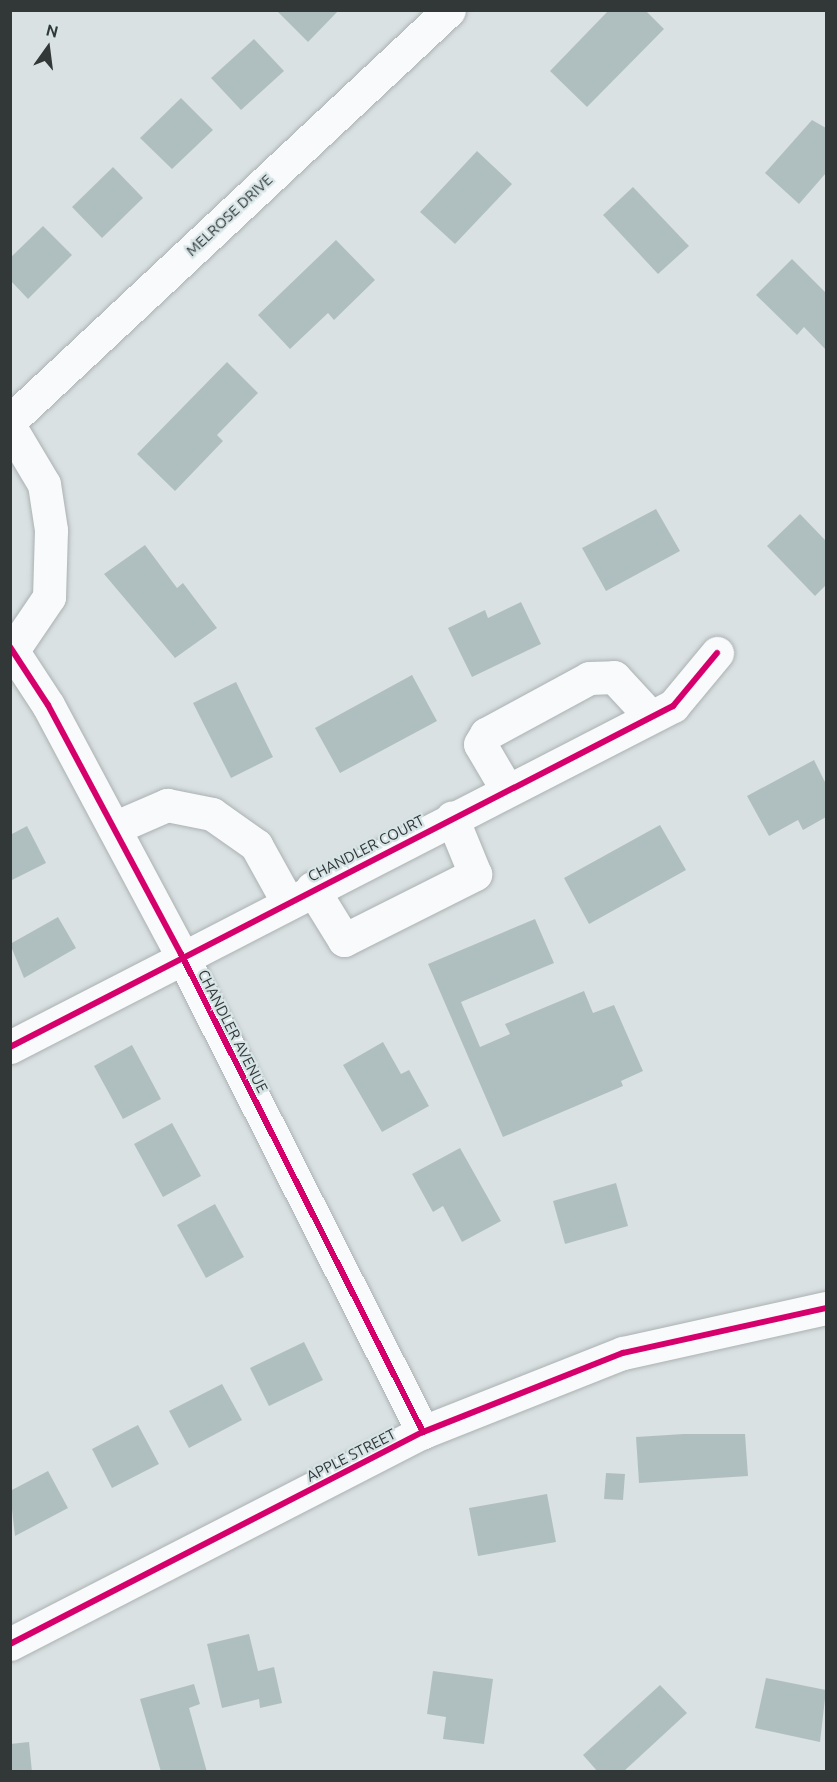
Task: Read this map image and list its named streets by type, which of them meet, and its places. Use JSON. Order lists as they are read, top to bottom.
{
  "streets": {
    "street": [
      "MELROSE DRIVE",
      "CHANDLER COURT",
      "CHANDLER AVENUE",
      "APPLE STREET"
    ]
  },
  "crossings": [
    ["CHANDLER COURT", "CHANDLER AVENUE"],
    ["CHANDLER AVENUE", "APPLE STREET"]
  ],
  "north": "top"
}
